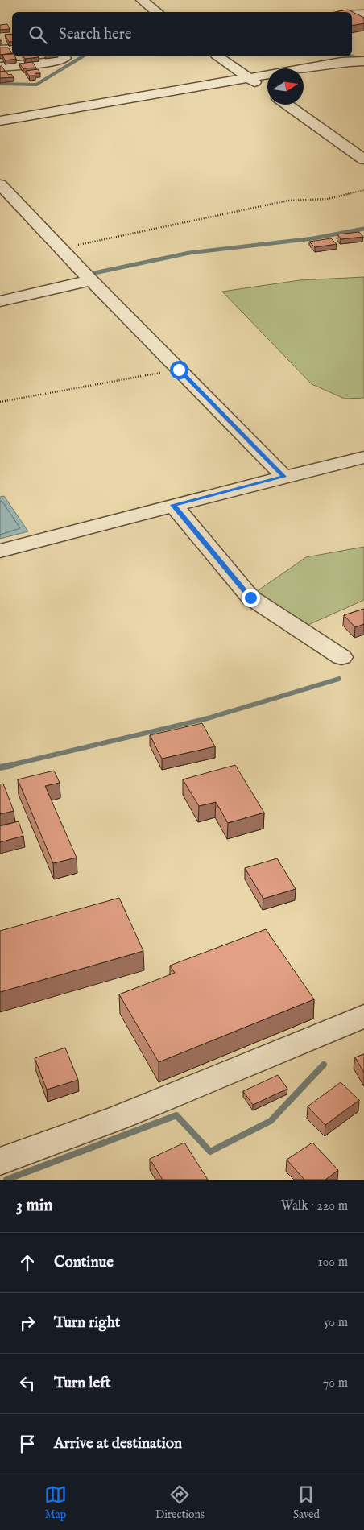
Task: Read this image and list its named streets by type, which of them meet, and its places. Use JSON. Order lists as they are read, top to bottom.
{
  "north": "right",
  "page": {
    "search": "Search here",
    "heading": ["3 min", "Walk · 220 m"],
    "list": [
      ["Continue", "100 m"],
      ["Turn right", "50 m"],
      ["Turn left", "70 m"],
      "Arrive at destination"
    ],
    "nav": ["Map", "Directions", "Saved"]
  }
}
